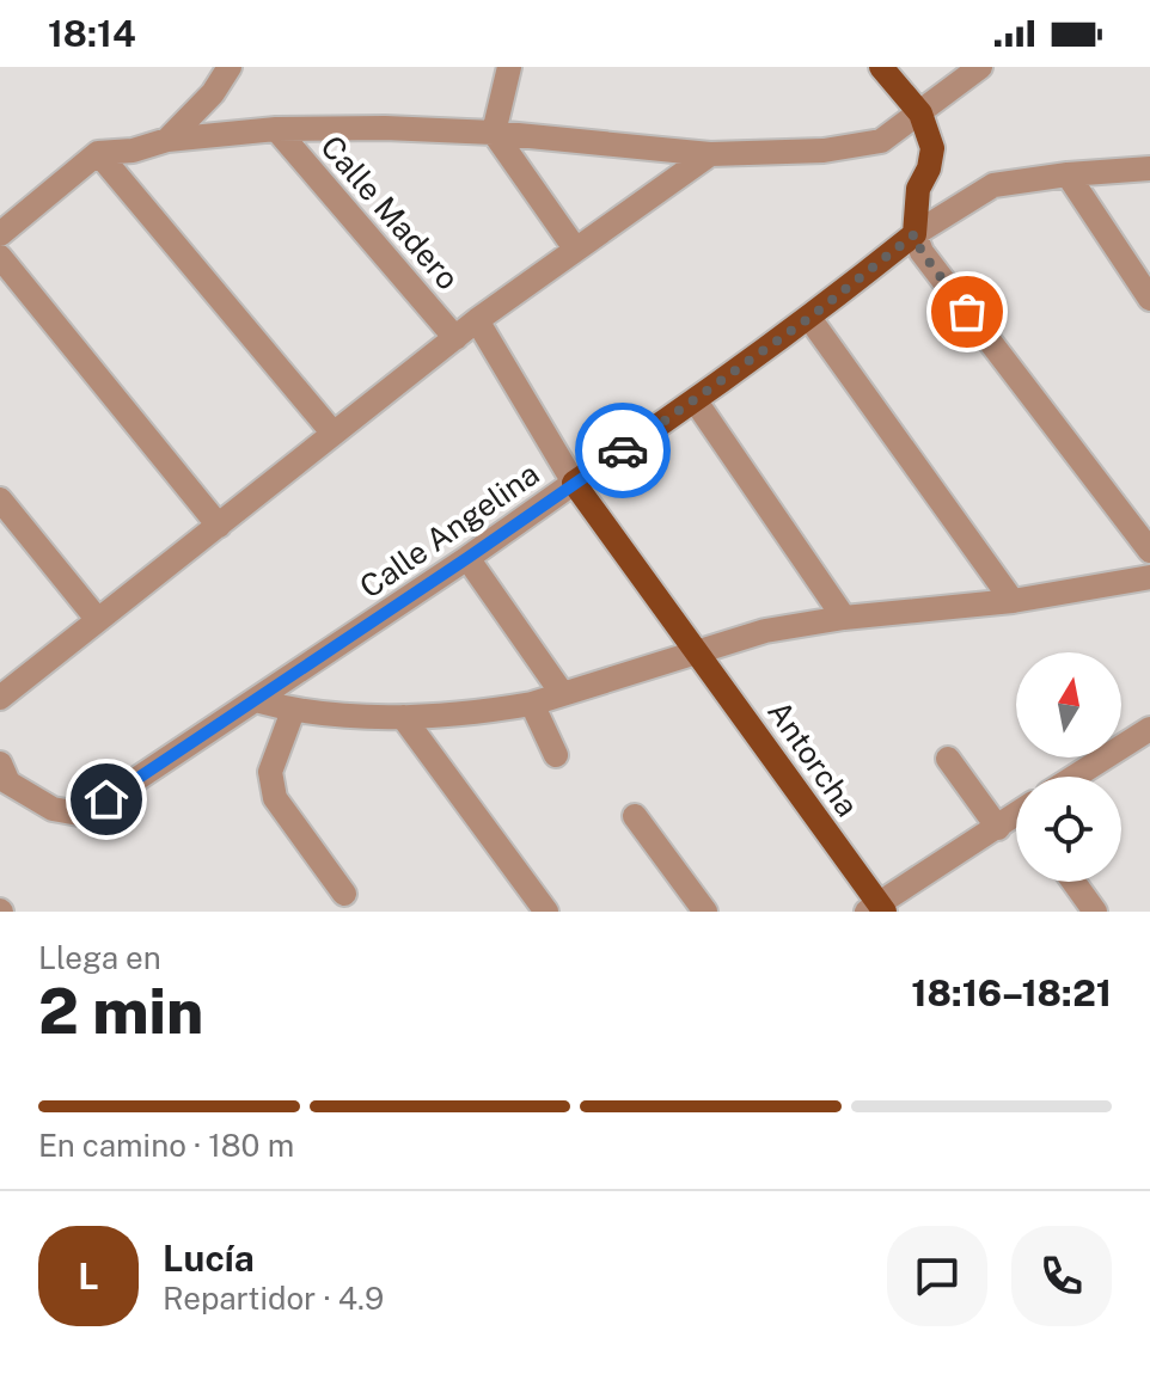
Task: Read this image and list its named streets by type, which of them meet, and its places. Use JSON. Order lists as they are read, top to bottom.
{
  "streets": {
    "main road": ["Calle Madero", "Calle Angelina", "Antorcha"]
  },
  "crossings": [
    ["Calle Madero", "Calle Angelina"],
    ["Calle Madero", "Antorcha"]
  ],
  "north": "top",
  "page": {
    "status": "18:14",
    "heading": ["2 min", "Llega en", "18:16–18:21"],
    "panel": ["Lucía", "Repartidor · 4.9"],
    "bar": "En camino · 180 m",
    "round": "L"
  }
}
